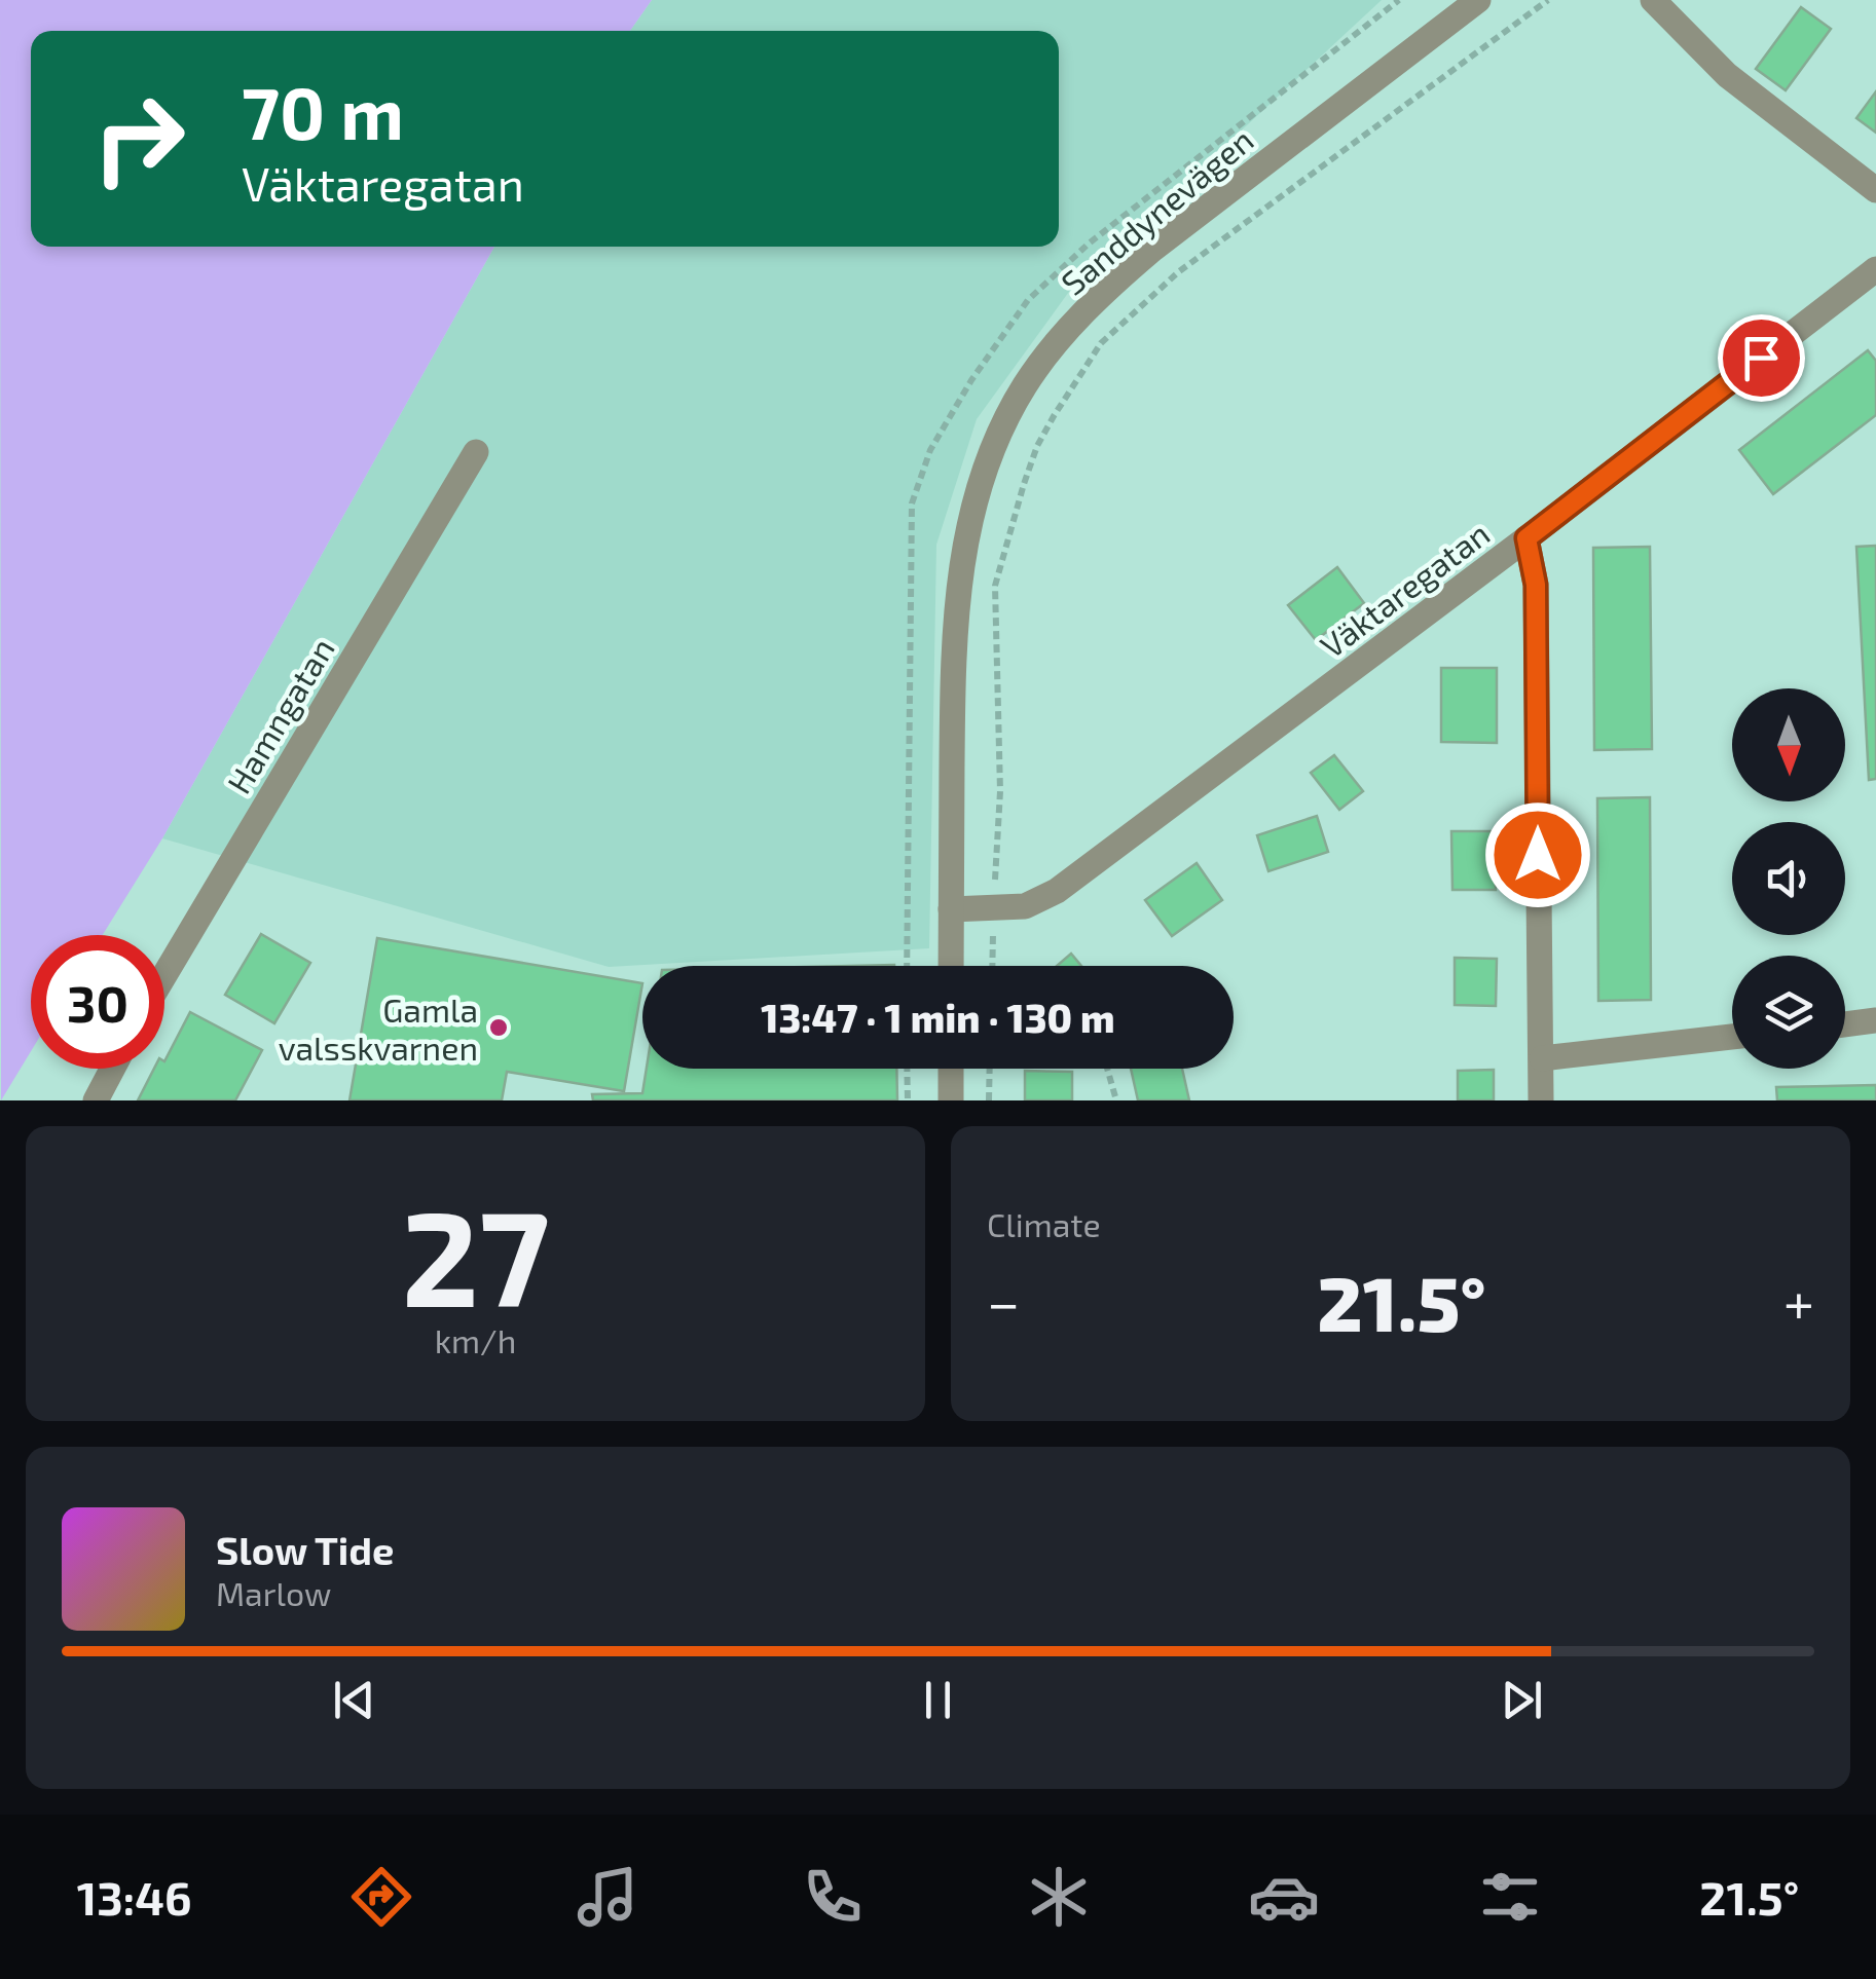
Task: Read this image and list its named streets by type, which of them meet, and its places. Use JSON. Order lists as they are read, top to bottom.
{
  "streets": {
    "street": ["Sanddynevägen", "Väktaregatan", "Hamngatan"]
  },
  "crossings": [
    ["Sanddynevägen", "Väktaregatan"]
  ],
  "places": ["Gamla valsskvarnen"],
  "north": "bottom",
  "page": {
    "turn": ["70 m", "Väktaregatan"],
    "limit": "30",
    "trip": "13:47 · 1 min · 130 m",
    "tile": [
      ["27", "km/h"],
      "Climate"
    ],
    "heat": ["−", "21.5°", "+"],
    "song": ["Slow Tide", "Marlow"],
    "tabs": ["13:46", "21.5°"]
  }
}
